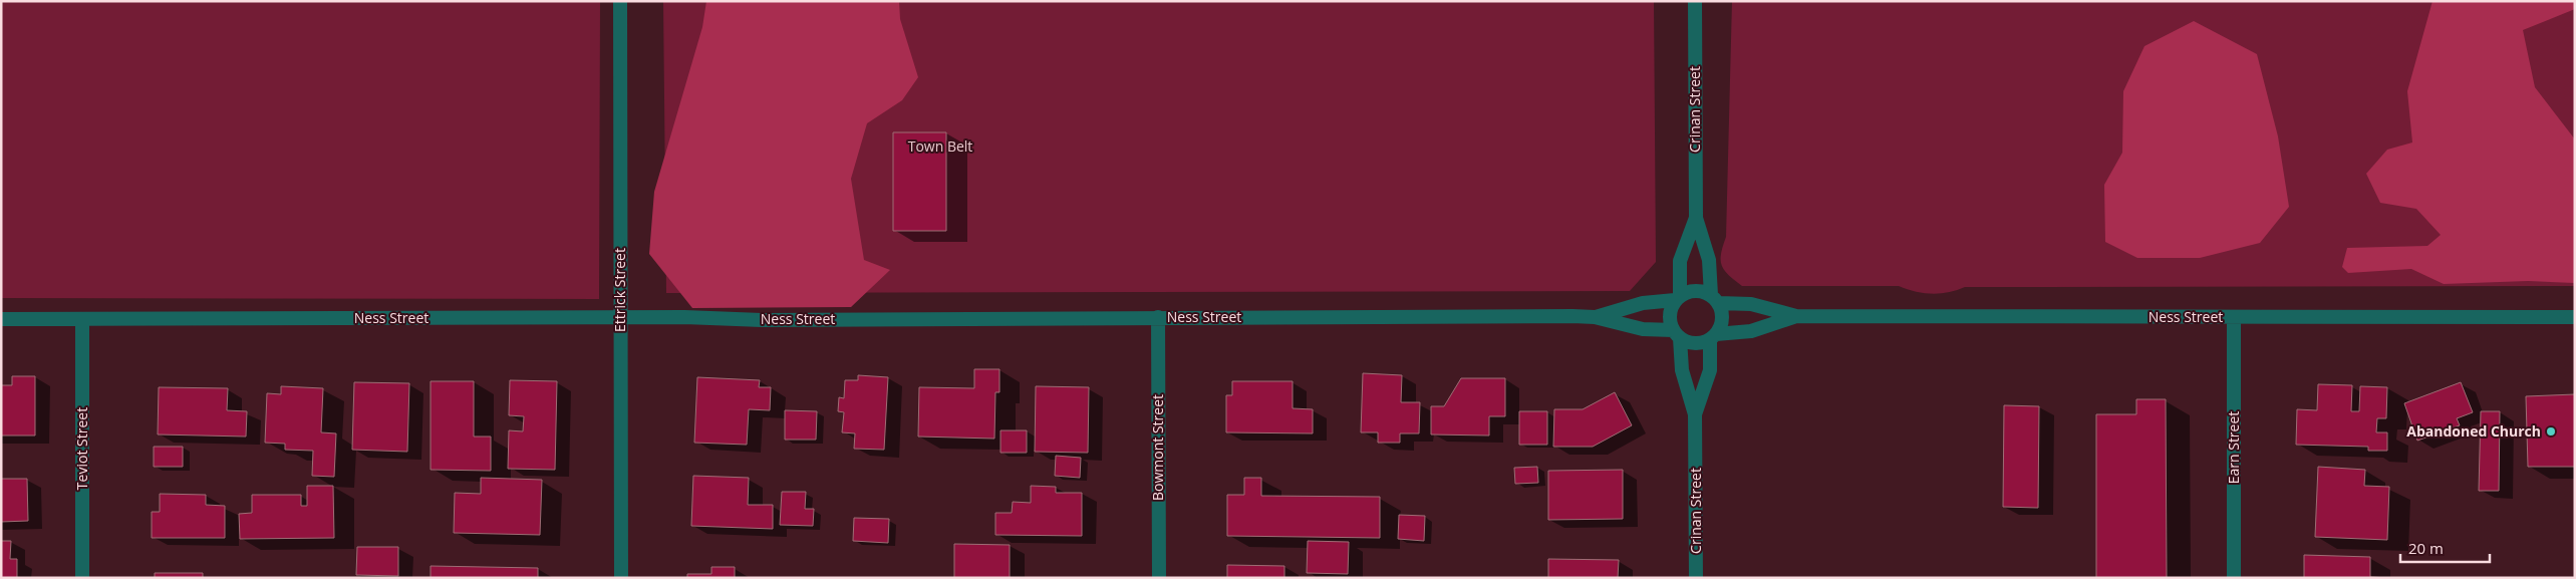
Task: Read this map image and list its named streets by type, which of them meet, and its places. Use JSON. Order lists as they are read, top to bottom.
{
  "streets": {
    "street": [
      "Crinan Street",
      "Ettrick Street",
      "Ness Street",
      "Bowmont Street",
      "Earn Street",
      "Teviot Street"
    ]
  },
  "crossings": [
    ["Crinan Street", "Ness Street"],
    ["Ettrick Street", "Ness Street"],
    ["Ness Street", "Bowmont Street"],
    ["Ness Street", "Earn Street"],
    ["Ness Street", "Teviot Street"]
  ],
  "parks": ["Town Belt"],
  "places": ["Abandoned Church"],
  "scale_bar": "20 m"
}
